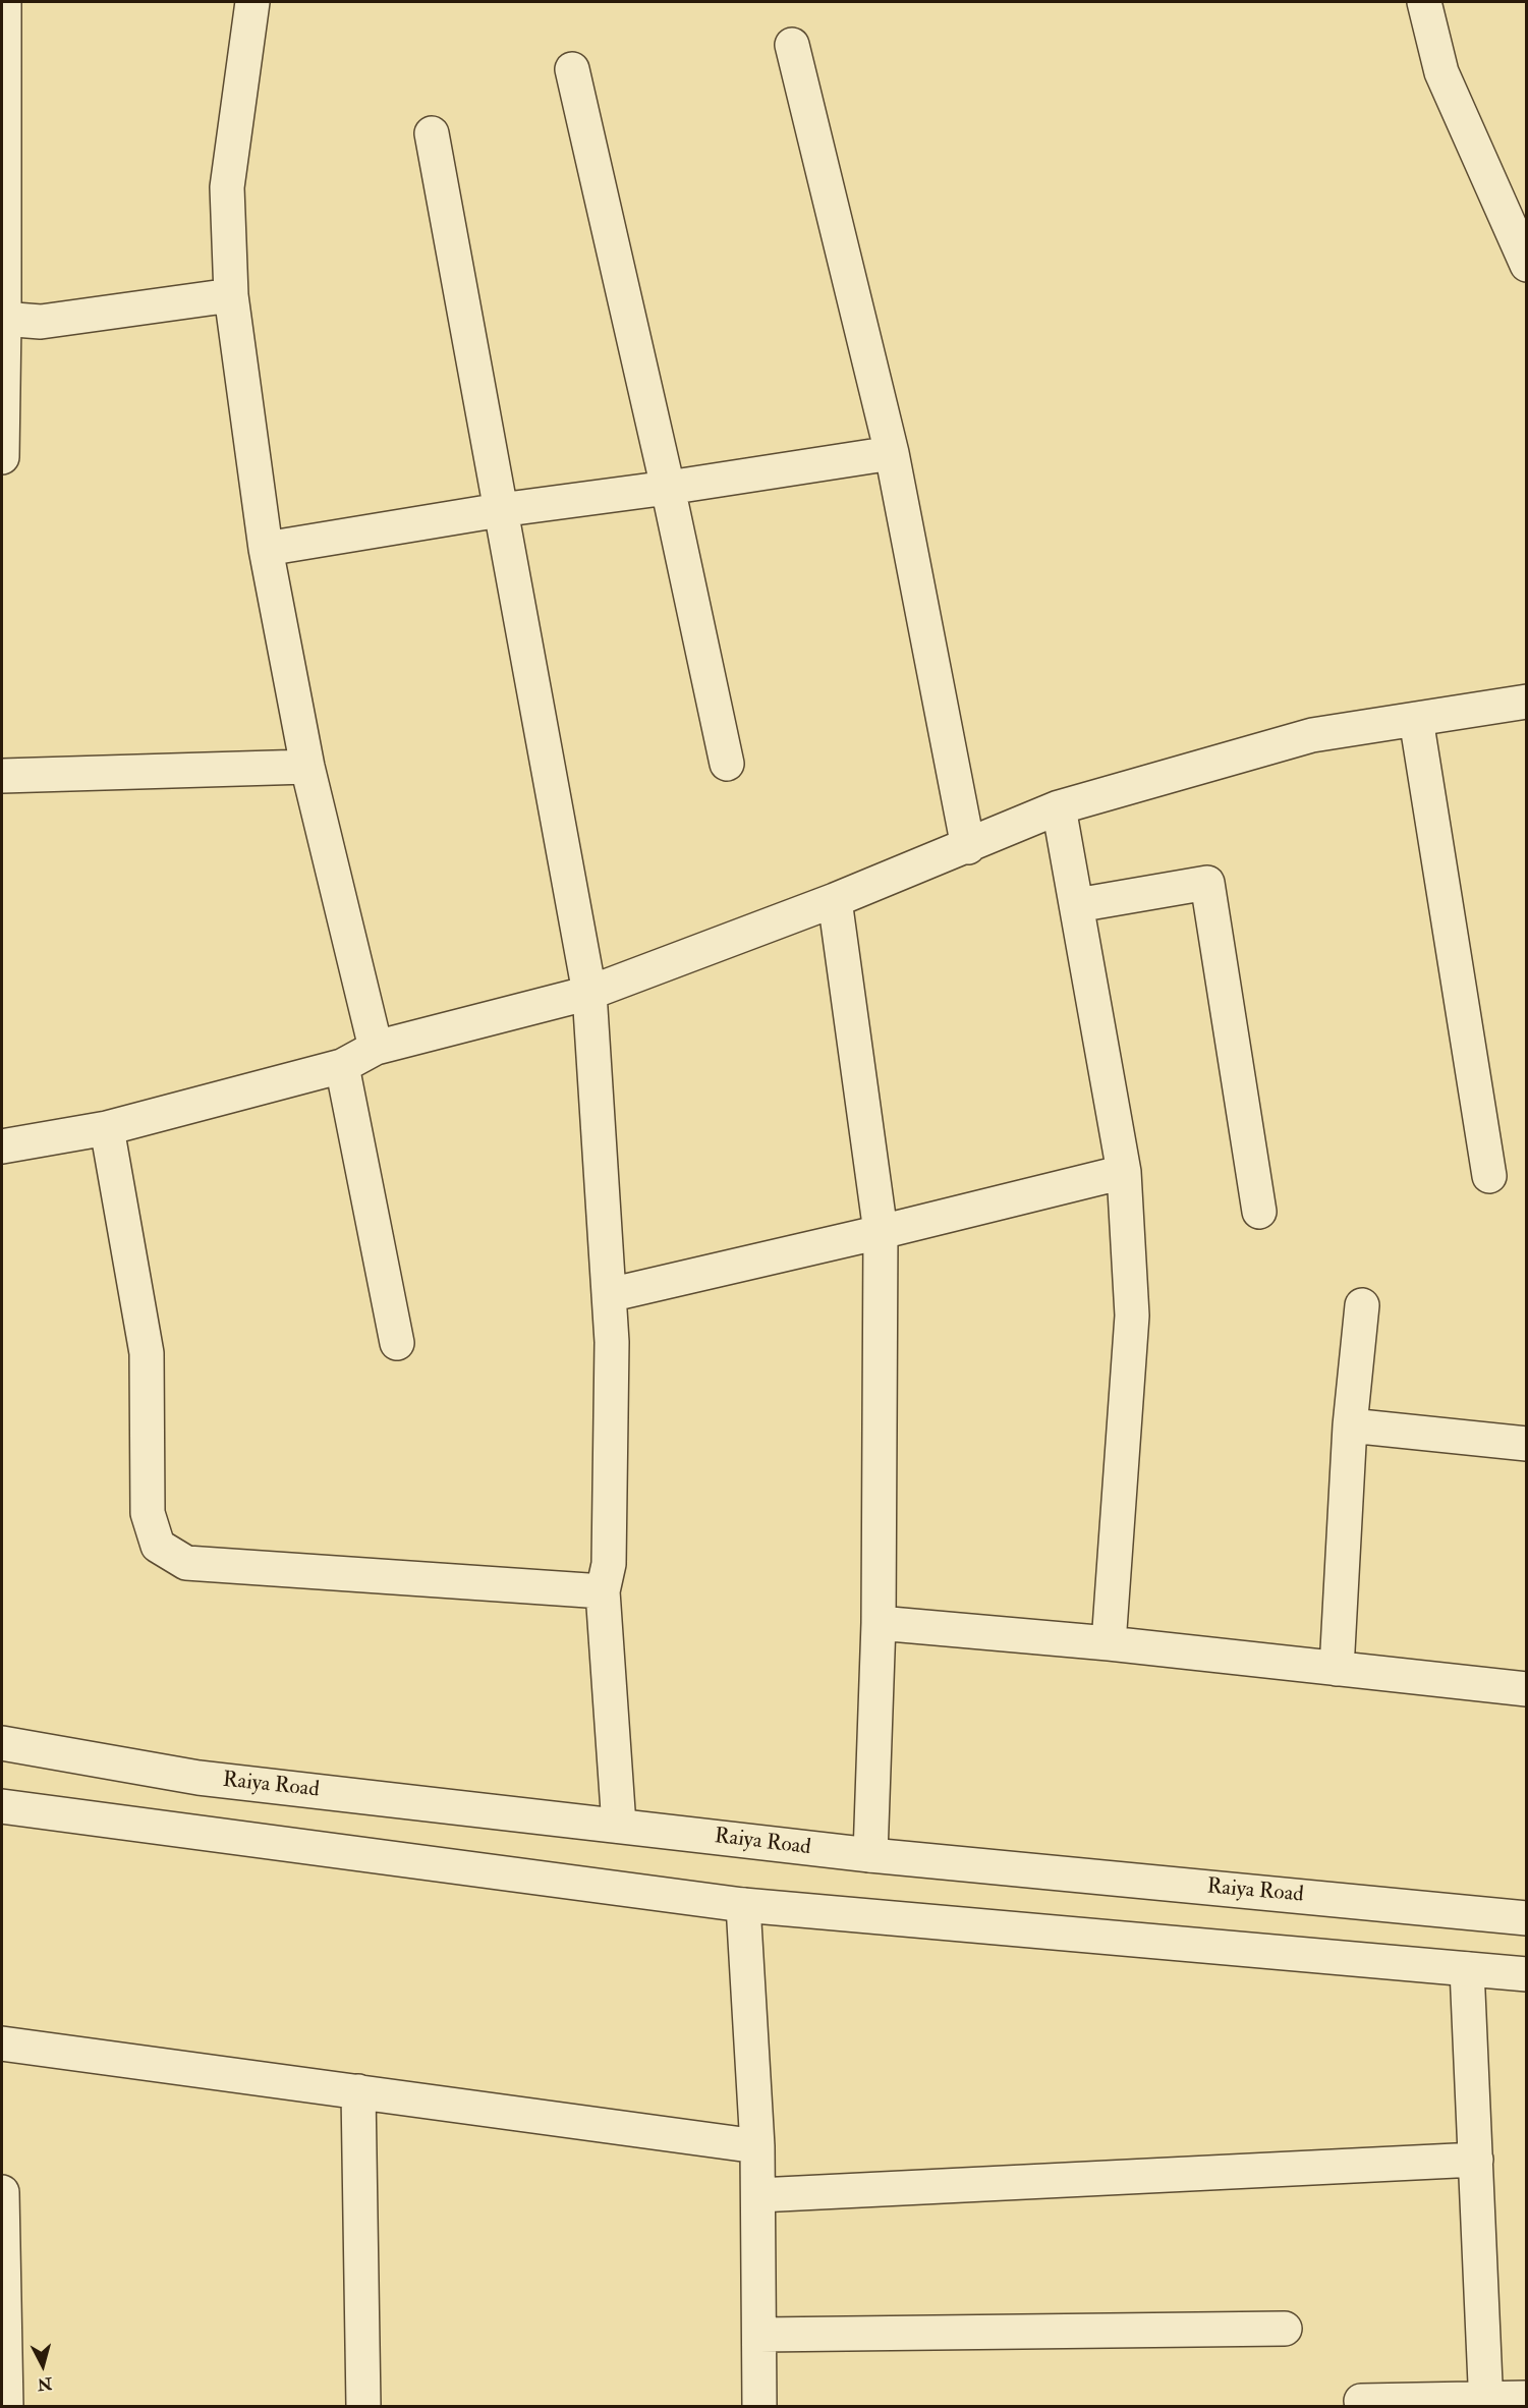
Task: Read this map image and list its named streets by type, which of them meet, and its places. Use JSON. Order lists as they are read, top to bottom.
{
  "streets": {
    "street": ["Raiya Road"]
  },
  "north": "bottom"
}
